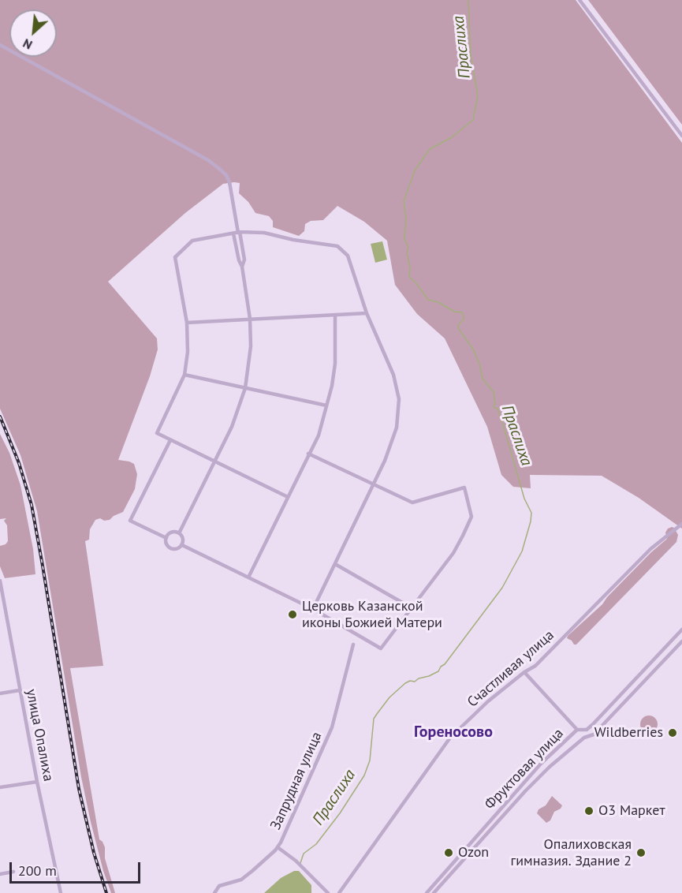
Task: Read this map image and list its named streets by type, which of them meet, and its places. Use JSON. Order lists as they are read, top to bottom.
{
  "streets": {
    "street": [
      "Счастливая улица",
      "улица Опалиха",
      "Фруктовая улица",
      "Запрудная улица"
    ]
  },
  "districts": ["Гореносово"],
  "water": ["Праслиха"],
  "places": [
    "Церковь Казанской иконы Божией Матери",
    "Wildberries",
    "О3 Маркет",
    "Ozon",
    "Опалиховская гимназия. Здание 2"
  ],
  "scale_bar": "200 m",
  "north": "bottom left"
}
